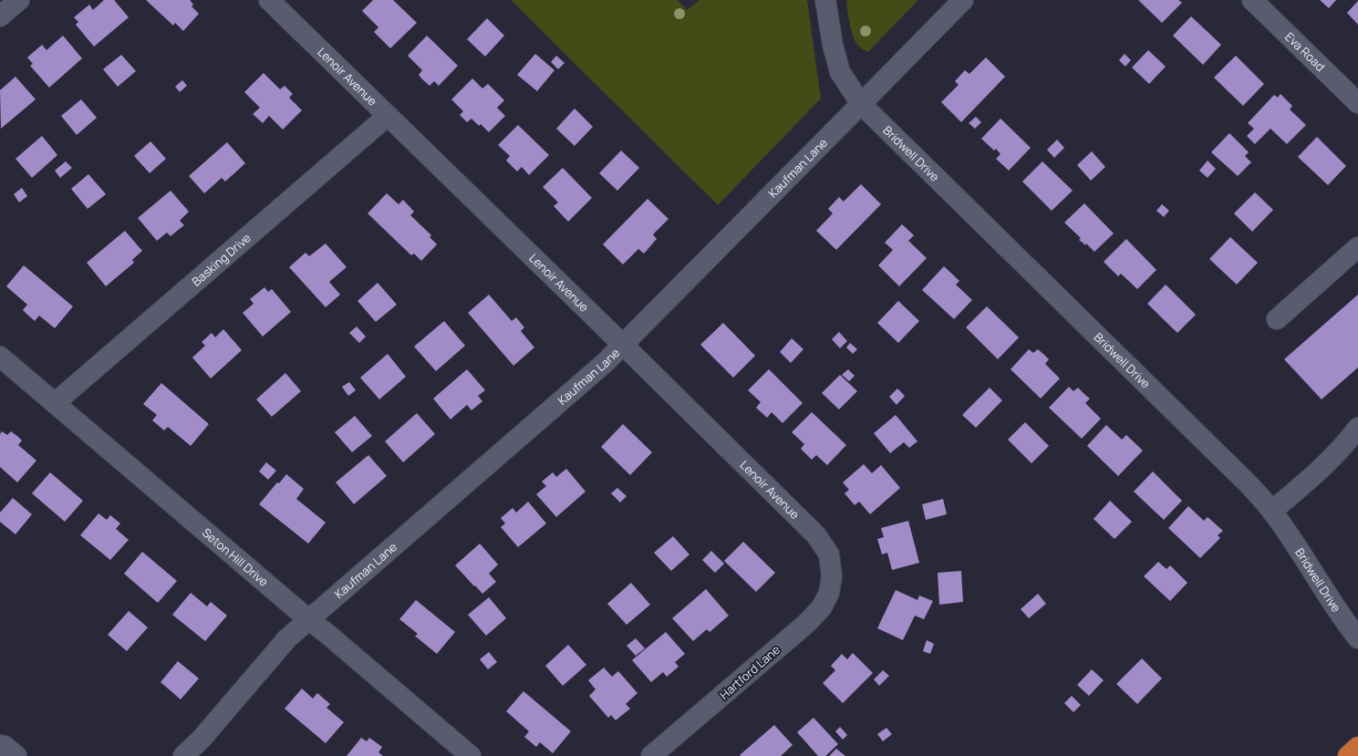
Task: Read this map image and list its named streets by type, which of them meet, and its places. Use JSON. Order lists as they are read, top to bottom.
{
  "streets": {
    "street": [
      "Eva Road",
      "Lenoir Avenue",
      "Bridwell Drive",
      "Kaufman Lane",
      "Basking Drive",
      "Seton Hill Drive",
      "Hartford Lane"
    ]
  },
  "crossings": [
    ["Lenoir Avenue", "Kaufman Lane"],
    ["Lenoir Avenue", "Basking Drive"],
    ["Lenoir Avenue", "Hartford Lane"],
    ["Bridwell Drive", "Kaufman Lane"],
    ["Kaufman Lane", "Seton Hill Drive"],
    ["Basking Drive", "Seton Hill Drive"]
  ]
}
